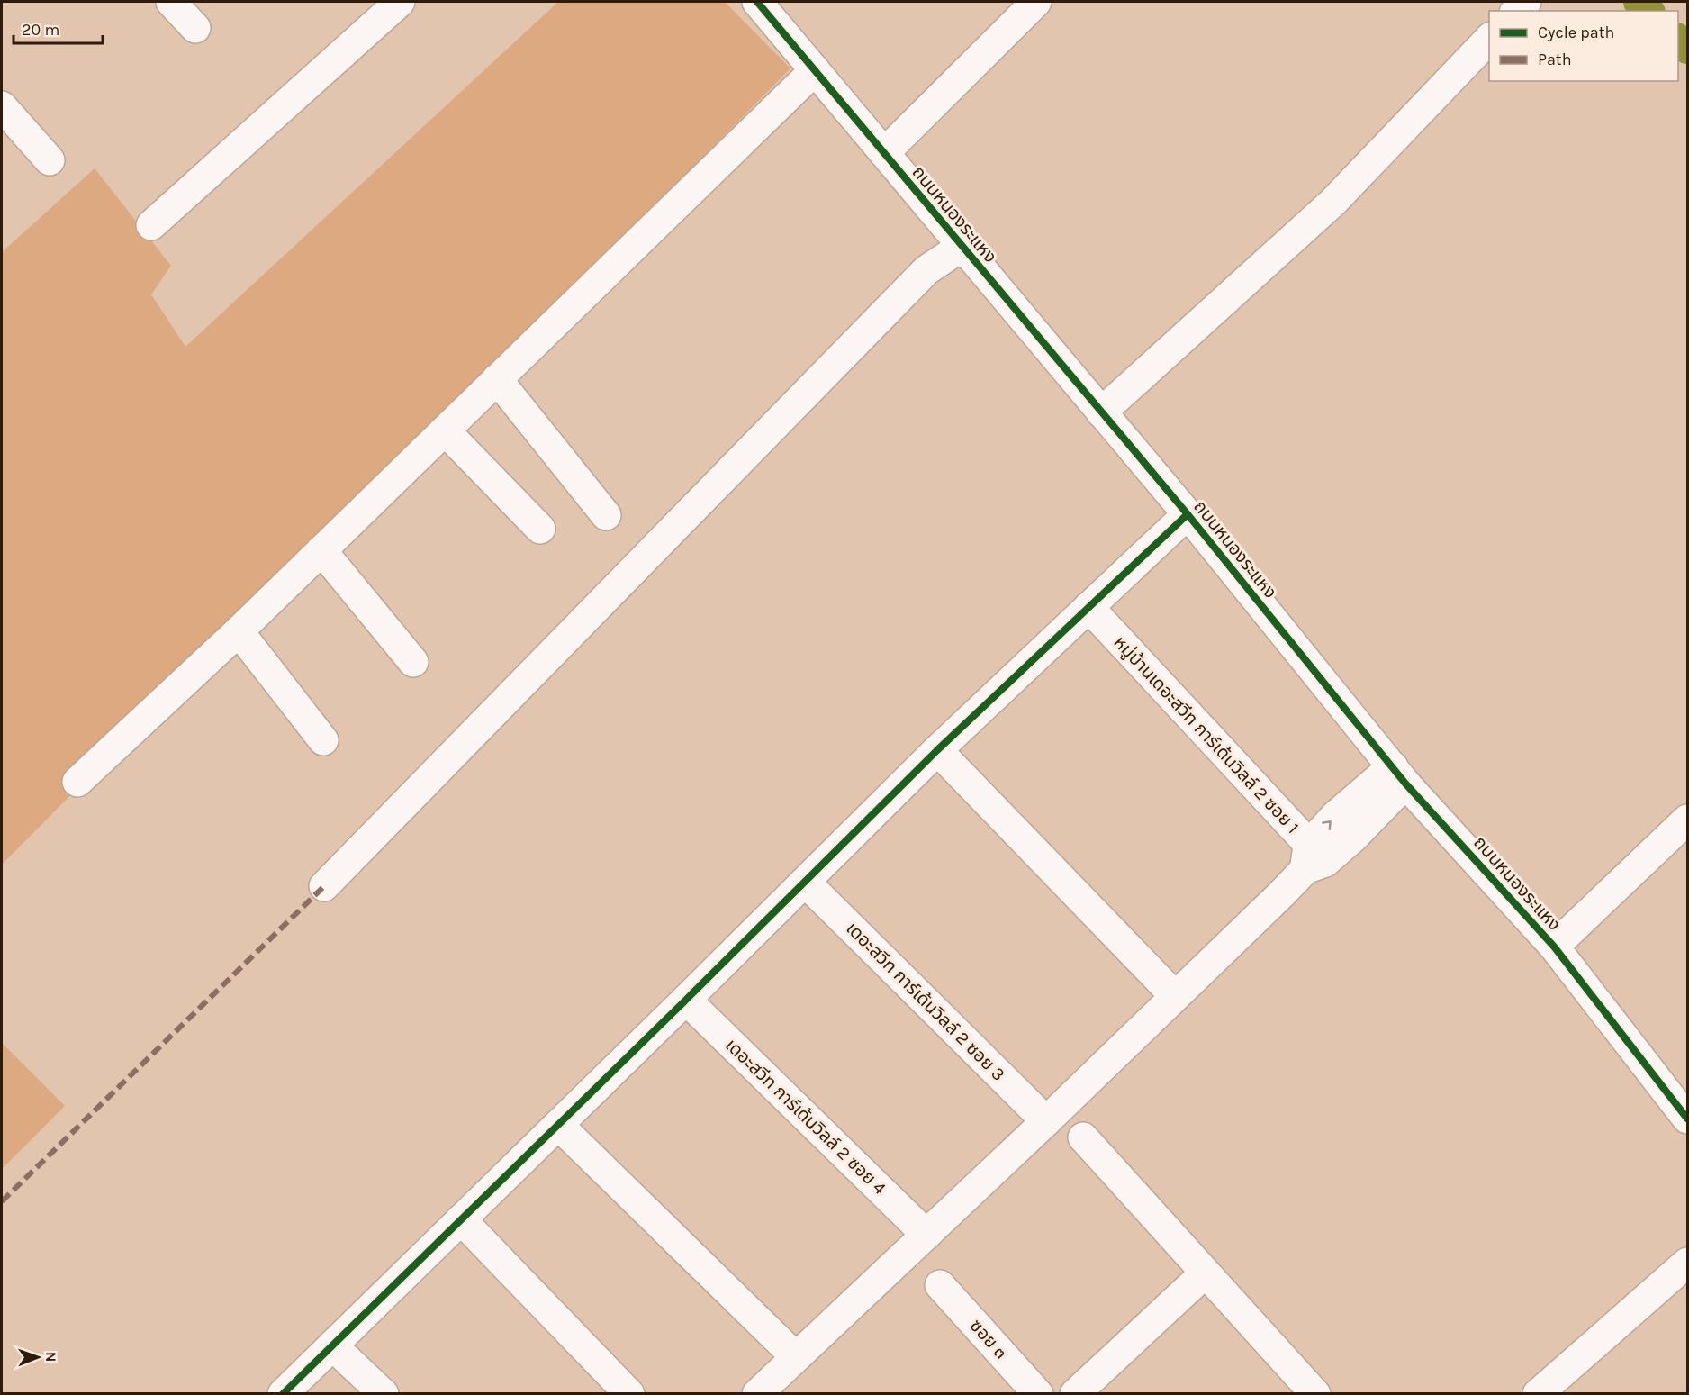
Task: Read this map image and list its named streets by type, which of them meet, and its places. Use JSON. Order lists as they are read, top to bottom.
{
  "streets": {
    "street": [
      "ถนนหนองระแหง",
      "หมู่บ้านเดอะสวีท การ์เด้นวิลล์ 2 ซอย 1",
      "เดอะสวีท การ์เด้นวิลล์ 2 ซอย 3",
      "เดอะสวีท การ์เด้นวิลล์ 2 ซอย 4",
      "ซอย ๓"
    ]
  },
  "legend": ["Cycle path", "Path"],
  "scale_bar": "20 m",
  "north": "right"
}
